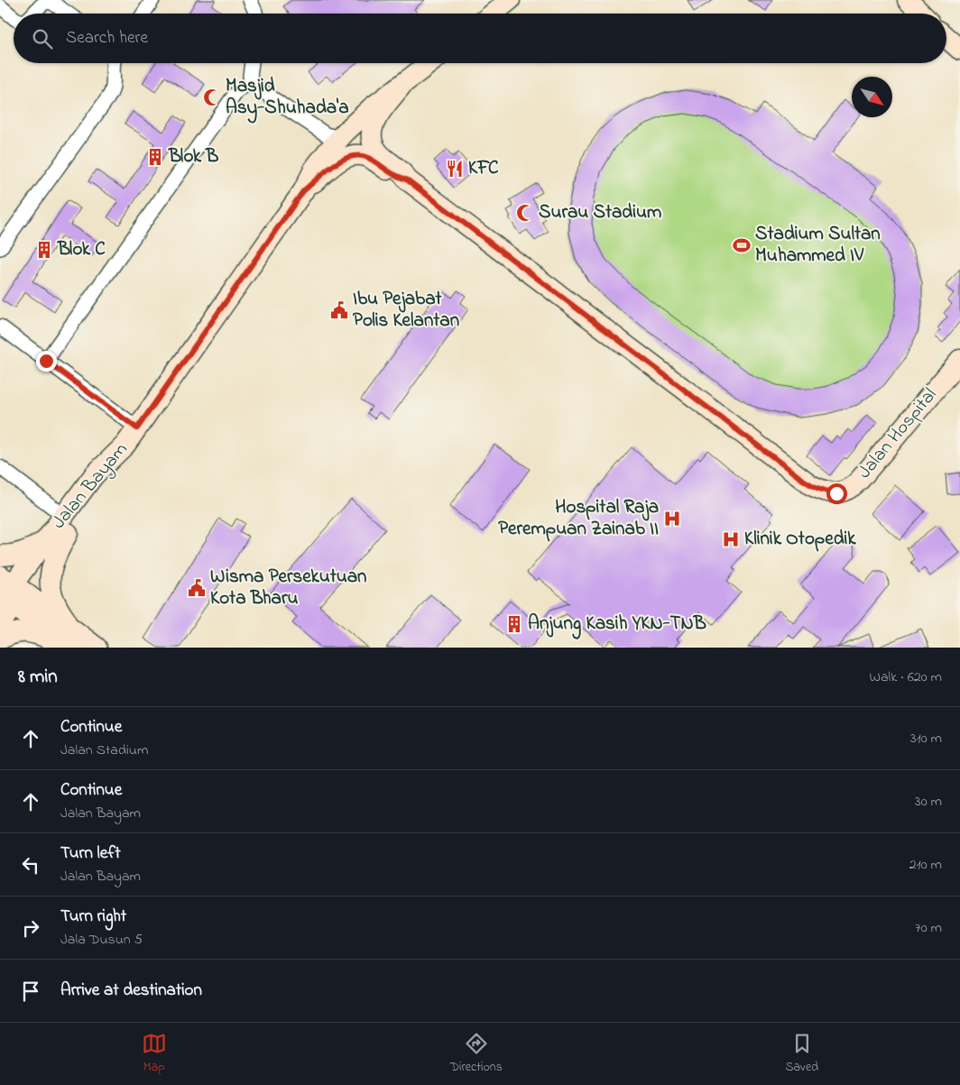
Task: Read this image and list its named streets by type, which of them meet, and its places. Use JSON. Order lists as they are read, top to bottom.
{
  "streets": {
    "main road": ["Jalan Hospital", "Jalan Bayam"]
  },
  "crossings": [
    ["Jalan Hospital", "Jalan Bayam"]
  ],
  "places": {
    "mosque": ["Masjid Asy-Shuhada'a", "Surau Stadium"],
    "building": ["Blok B", "Blok C", "Anjung Kasih YKN-TNB"],
    "restaurant": ["KFC"],
    "sports": ["Stadium Sultan Muhammed IV"],
    "public building": ["Ibu Pejabat Polis Kelantan", "Wisma Persekutuan Kota Bharu"],
    "hospital": ["Hospital Raja Perempuan Zainab II", "Klinik Otopedik"]
  },
  "north": "bottom right",
  "page": {
    "search": "Search here",
    "heading": ["8 min", "Walk · 620 m"],
    "list": [
      ["Continue", "Jalan Stadium", "310 m"],
      ["Continue", "Jalan Bayam", "30 m"],
      ["Turn left", "Jalan Bayam", "210 m"],
      ["Turn right", "Jala Dusun 5", "70 m"],
      "Arrive at destination"
    ],
    "nav": ["Map", "Directions", "Saved"]
  }
}
